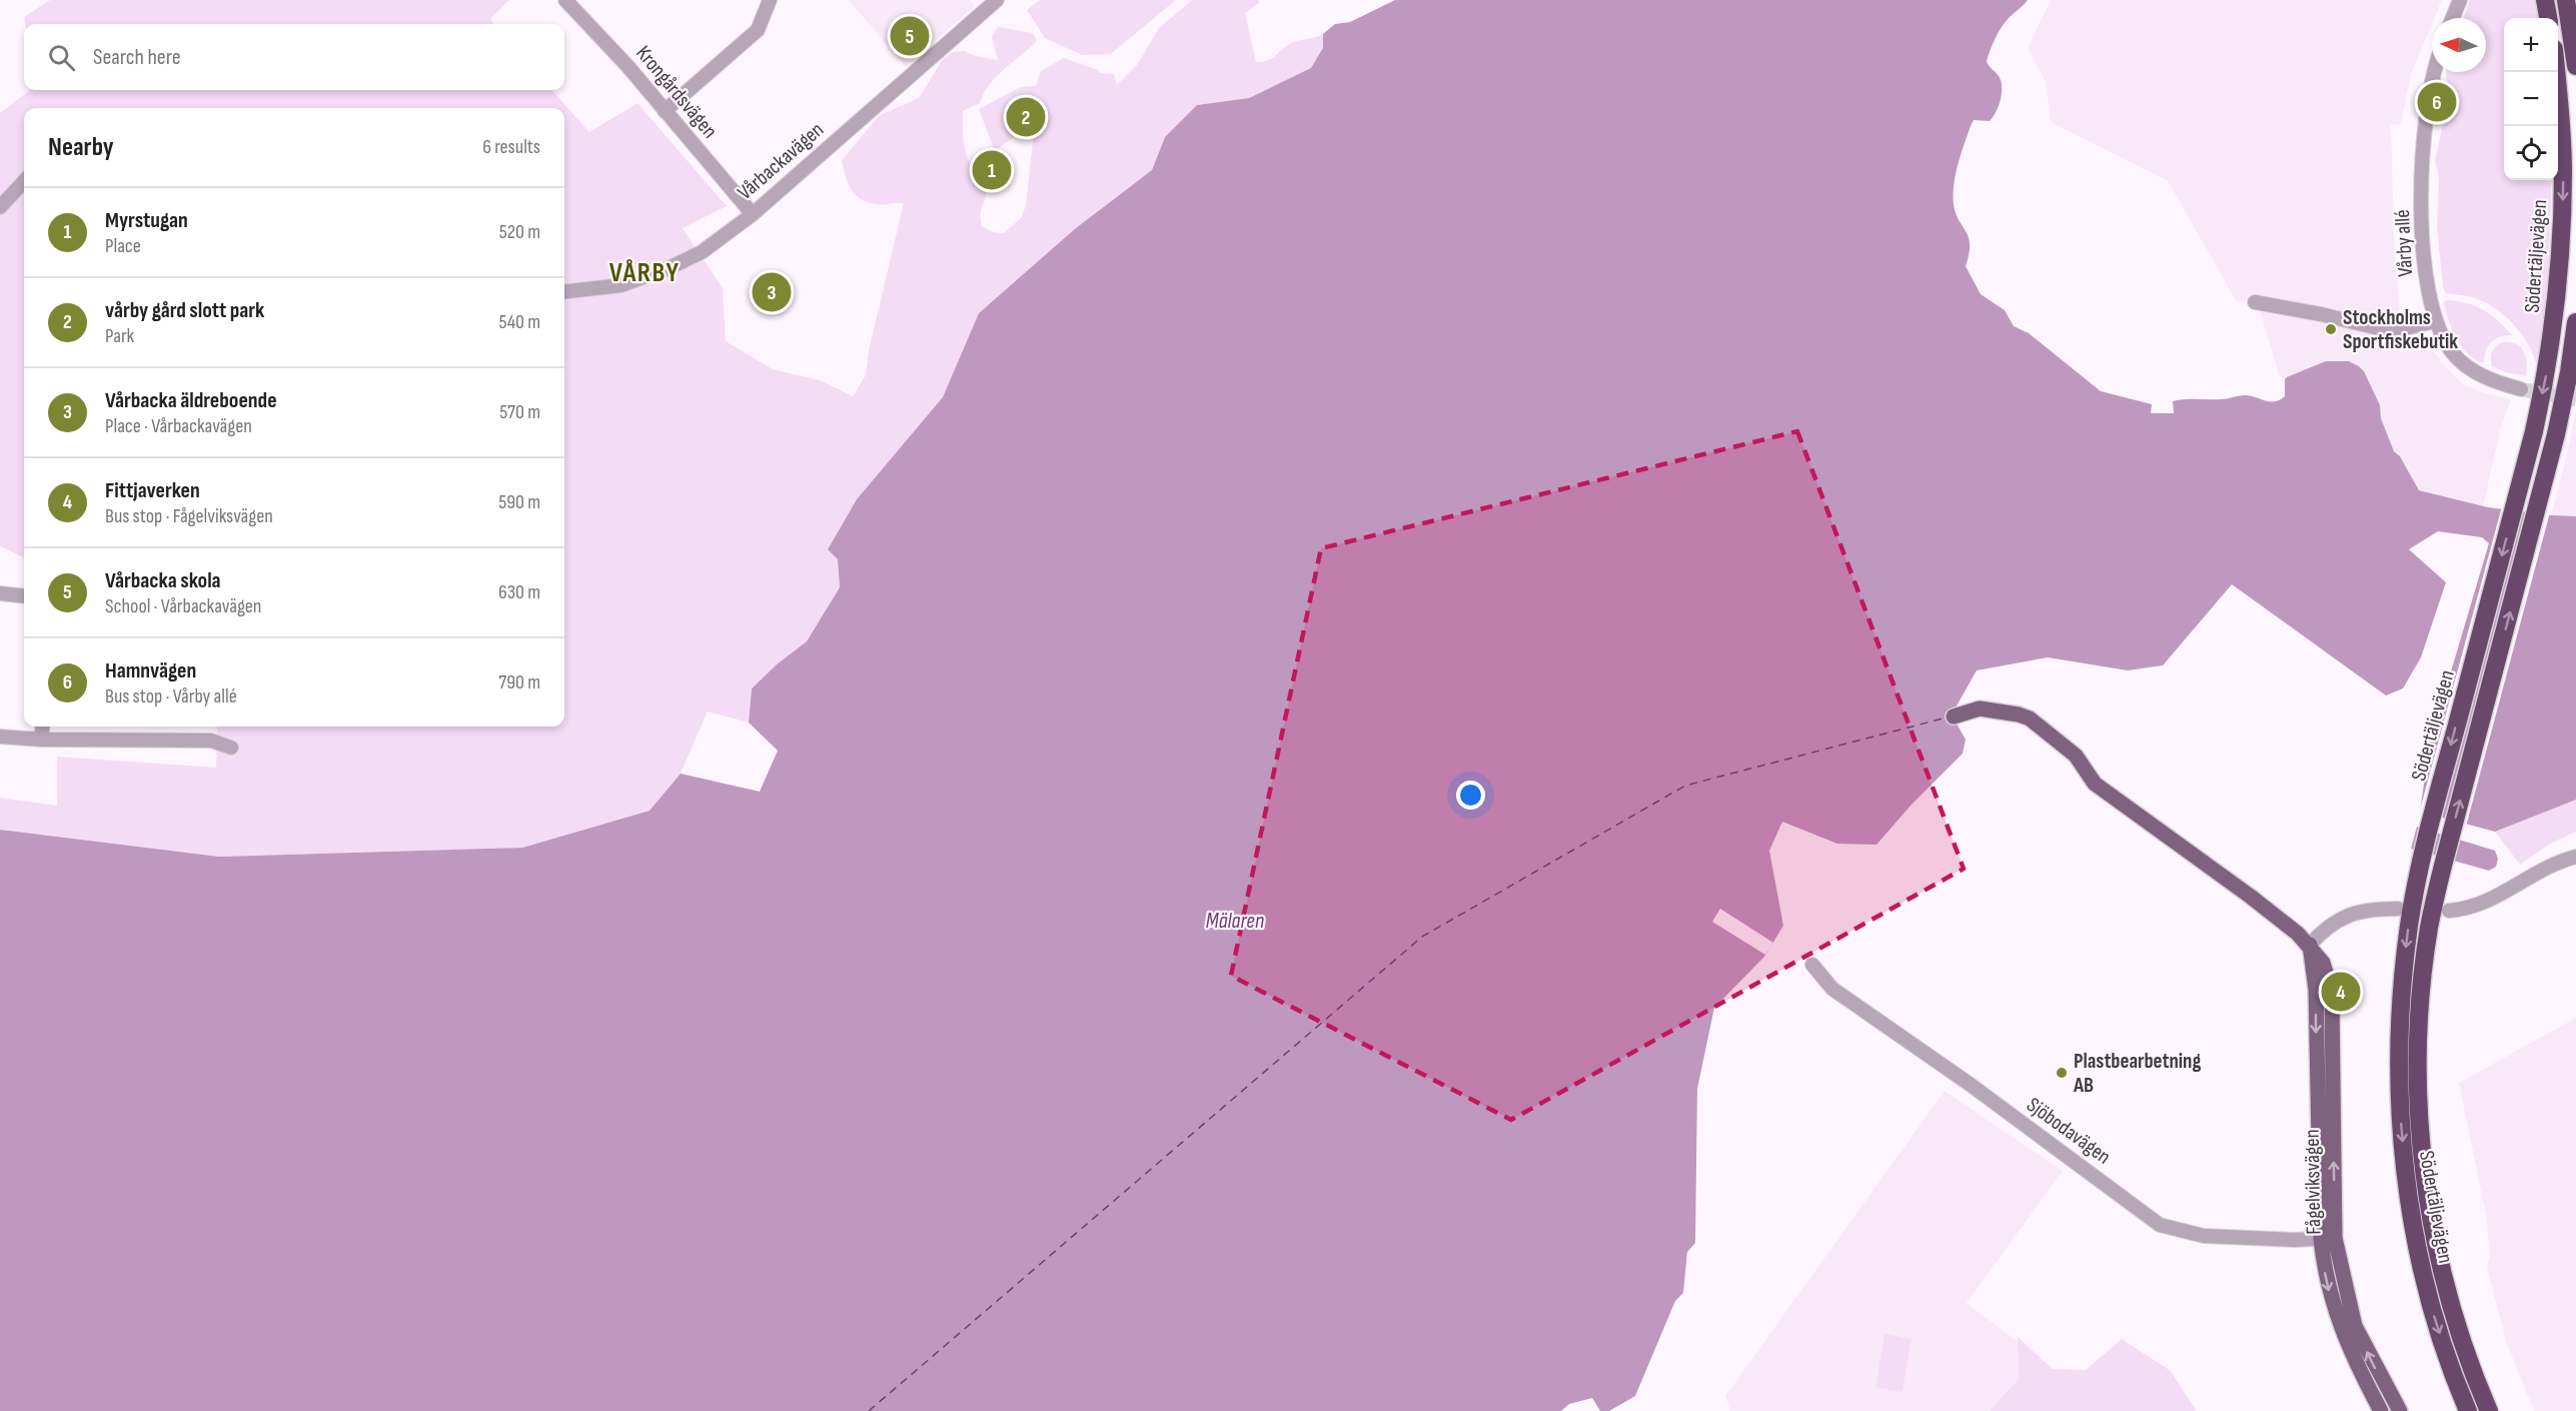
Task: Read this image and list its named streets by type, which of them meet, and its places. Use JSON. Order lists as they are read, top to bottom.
{
  "streets": {
    "highway": ["Södertäljevägen"],
    "main road": ["Fågelviksvägen"],
    "street": [
      "Krongårdsvägen",
      "Vårbackavägen",
      "Vårby allé",
      "Sjöbodavägen"
    ]
  },
  "crossings": [
    ["Krongårdsvägen", "Vårbackavägen"],
    ["Sjöbodavägen", "Fågelviksvägen"]
  ],
  "districts": ["VÅRBY"],
  "water": ["Mälaren"],
  "places": ["Stockholms Sportfiskebutik", "Plastbearbetning AB"],
  "north": "left",
  "page": {
    "pins": [
      "5",
      "6",
      "2",
      "1",
      "3",
      "4"
    ],
    "map_buttons": ["+", "−"],
    "search": "Search here",
    "heading": ["Nearby", "6 results"],
    "list": [
      {
        "mark": "1",
        "name": "Myrstugan",
        "note": "Place",
        "value": "520 m"
      },
      {
        "mark": "2",
        "name": "vårby gård slott park",
        "note": "Park",
        "value": "540 m"
      },
      {
        "mark": "3",
        "name": "Vårbacka äldreboende",
        "note": "Place · Vårbackavägen",
        "value": "570 m"
      },
      {
        "mark": "4",
        "name": "Fittjaverken",
        "note": "Bus stop · Fågelviksvägen",
        "value": "590 m"
      },
      {
        "mark": "5",
        "name": "Vårbacka skola",
        "note": "School · Vårbackavägen",
        "value": "630 m"
      },
      {
        "mark": "6",
        "name": "Hamnvägen",
        "note": "Bus stop · Vårby allé",
        "value": "790 m"
      }
    ]
  }
}
